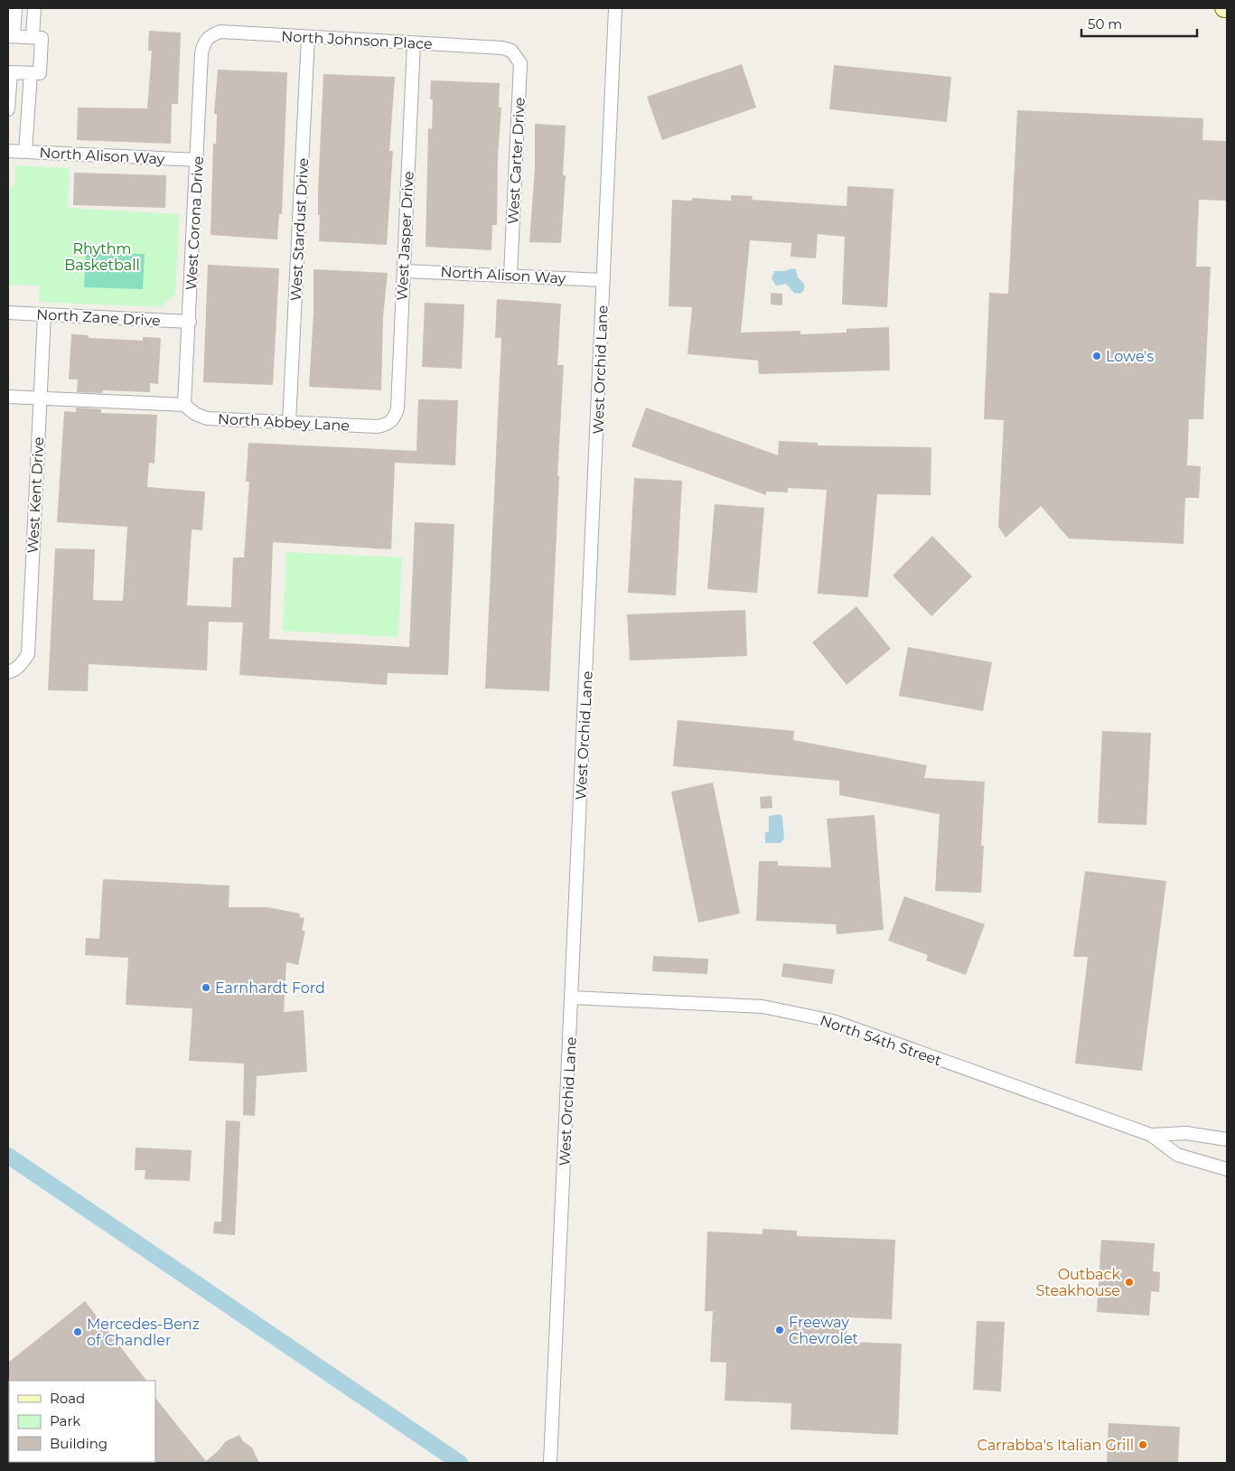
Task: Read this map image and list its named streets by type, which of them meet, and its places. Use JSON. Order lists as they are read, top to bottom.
{
  "streets": {
    "street": [
      "North Johnson Place",
      "North Alison Way",
      "West Carter Drive",
      "West Corona Drive",
      "West Stardust Drive",
      "West Jasper Drive",
      "North Zane Drive",
      "West Orchid Lane",
      "North Abbey Lane",
      "West Kent Drive",
      "North 54th Street"
    ]
  },
  "crossings": [
    ["North Johnson Place", "West Carter Drive"],
    ["North Johnson Place", "West Corona Drive"],
    ["North Johnson Place", "West Stardust Drive"],
    ["North Johnson Place", "West Jasper Drive"],
    ["North Alison Way", "West Carter Drive"],
    ["North Alison Way", "West Corona Drive"],
    ["North Alison Way", "West Jasper Drive"],
    ["North Alison Way", "West Orchid Lane"],
    ["West Corona Drive", "North Zane Drive"],
    ["West Corona Drive", "North Abbey Lane"],
    ["West Stardust Drive", "North Abbey Lane"],
    ["West Jasper Drive", "North Abbey Lane"],
    ["North Zane Drive", "West Kent Drive"],
    ["West Orchid Lane", "North 54th Street"]
  ],
  "parks": ["Rhythm Basketball"],
  "places": [
    "Lowe's",
    "Earnhardt Ford",
    "Outback Steakhouse",
    "Freeway Chevrolet",
    "Mercedes-Benz of Chandler",
    "Carrabba's Italian Grill"
  ],
  "legend": ["Road", "Park", "Building"],
  "scale_bar": "50 m"
}
